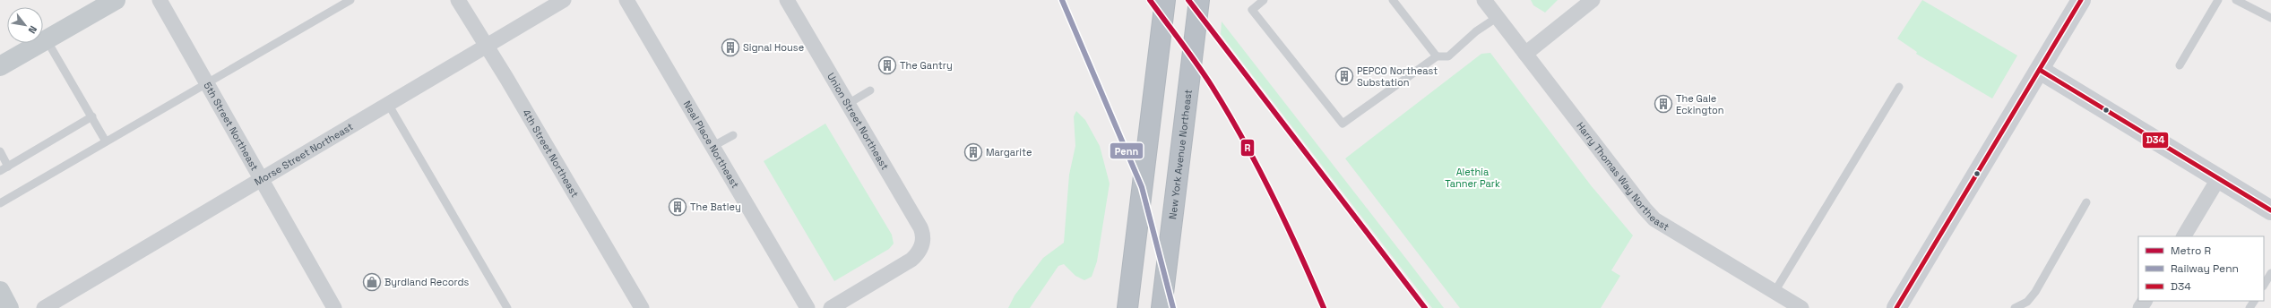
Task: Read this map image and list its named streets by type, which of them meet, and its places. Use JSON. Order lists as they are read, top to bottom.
{
  "streets": {
    "highway": ["New York Avenue Northeast"],
    "street": [
      "Union Street Northeast",
      "5th Street Northeast",
      "Neal Place Northeast",
      "4th Street Northeast",
      "Morse Street Northeast",
      "Harry Thomas Way Northeast"
    ]
  },
  "crossings": [
    ["5th Street Northeast", "Morse Street Northeast"],
    ["4th Street Northeast", "Morse Street Northeast"]
  ],
  "parks": ["Alethia Tanner Park"],
  "places": {
    "building": [
      "Signal House",
      "The Gantry",
      "PEPCO Northeast Substation",
      "The Gale Eckington",
      "Margarite",
      "The Batley"
    ],
    "shop": ["Byrdland Records"]
  },
  "lines": ["metro line R", "rail line Penn", "transit line D34"],
  "legend": ["Metro R", "Railway Penn", "D34"],
  "north": "bottom right"
}
